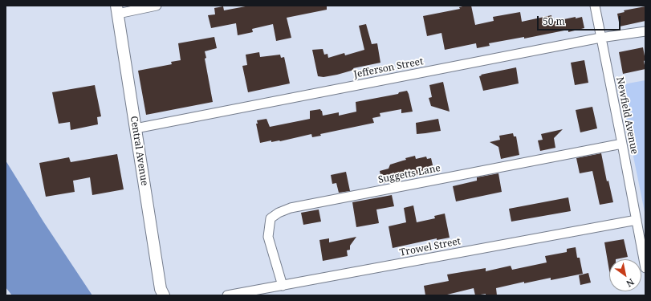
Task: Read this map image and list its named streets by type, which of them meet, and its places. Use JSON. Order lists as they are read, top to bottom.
{
  "streets": {
    "street": [
      "Jefferson Street",
      "Newfield Avenue",
      "Central Avenue",
      "Suggetts Lane",
      "Trowel Street"
    ]
  },
  "crossings": [
    ["Jefferson Street", "Newfield Avenue"],
    ["Jefferson Street", "Central Avenue"],
    ["Newfield Avenue", "Suggetts Lane"],
    ["Newfield Avenue", "Trowel Street"],
    ["Suggetts Lane", "Trowel Street"]
  ],
  "scale_bar": "50 m",
  "north": "bottom right"
}
